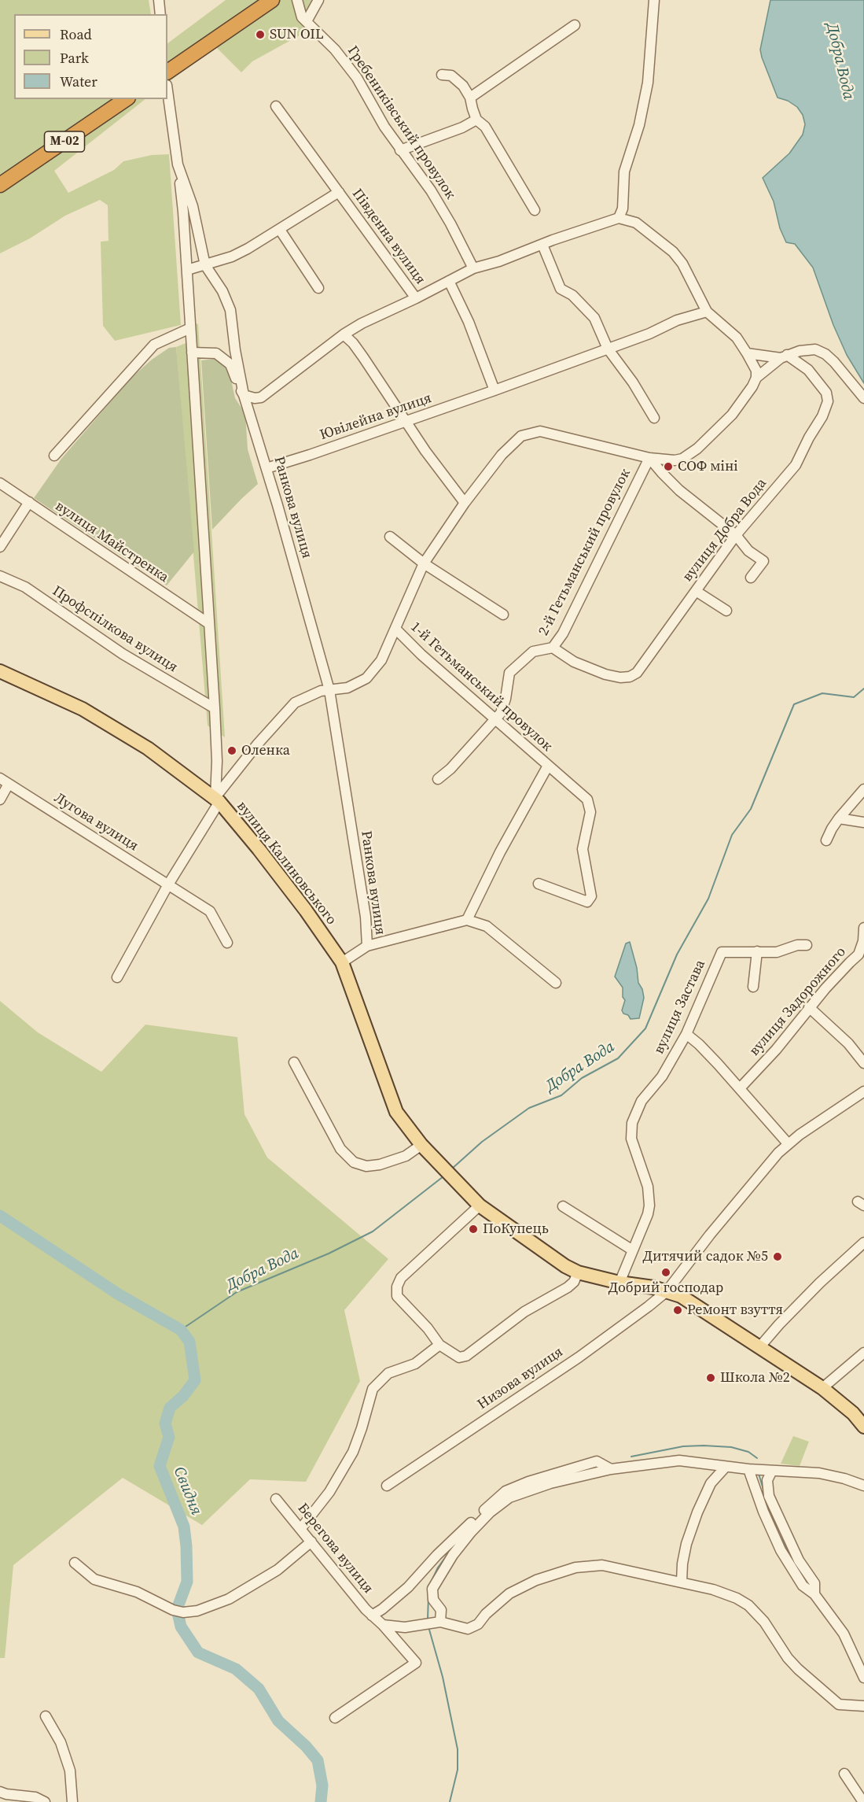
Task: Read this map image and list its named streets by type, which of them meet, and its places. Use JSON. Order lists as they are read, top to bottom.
{
  "streets": {
    "highway": ["М-02"],
    "main road": ["вулиця Калиновського"],
    "street": [
      "Гребениківський провулок",
      "Південна вулиця",
      "Ювілейна вулиця",
      "Ранкова вулиця",
      "вулиця Добра Вода",
      "вулиця Майстренка",
      "2-й Гетьманський провулок",
      "Профспілкова вулиця",
      "1-й Гетьманський провулок",
      "Лугова вулиця",
      "вулиця Задорожного",
      "вулиця Застава",
      "Низова вулиця",
      "Берегова вулиця"
    ]
  },
  "crossings": [
    ["Південна вулиця", "Ранкова вулиця"],
    ["Ювілейна вулиця", "Ранкова вулиця"],
    ["вулиця Добра Вода", "2-й Гетьманський провулок"],
    ["2-й Гетьманський провулок", "1-й Гетьманський провулок"],
    ["вулиця Калиновського", "вулиця Застава"],
    ["вулиця Калиновського", "Низова вулиця"]
  ],
  "water": ["Добра Вода", "Свидня"],
  "places": [
    "SUN OIL",
    "СОФ міні",
    "Оленка",
    "ПоКупець",
    "Дитячий садок №5",
    "Добрий господар",
    "Ремонт взуття",
    "Школа №2"
  ],
  "legend": ["Road", "Park", "Water"]
}
